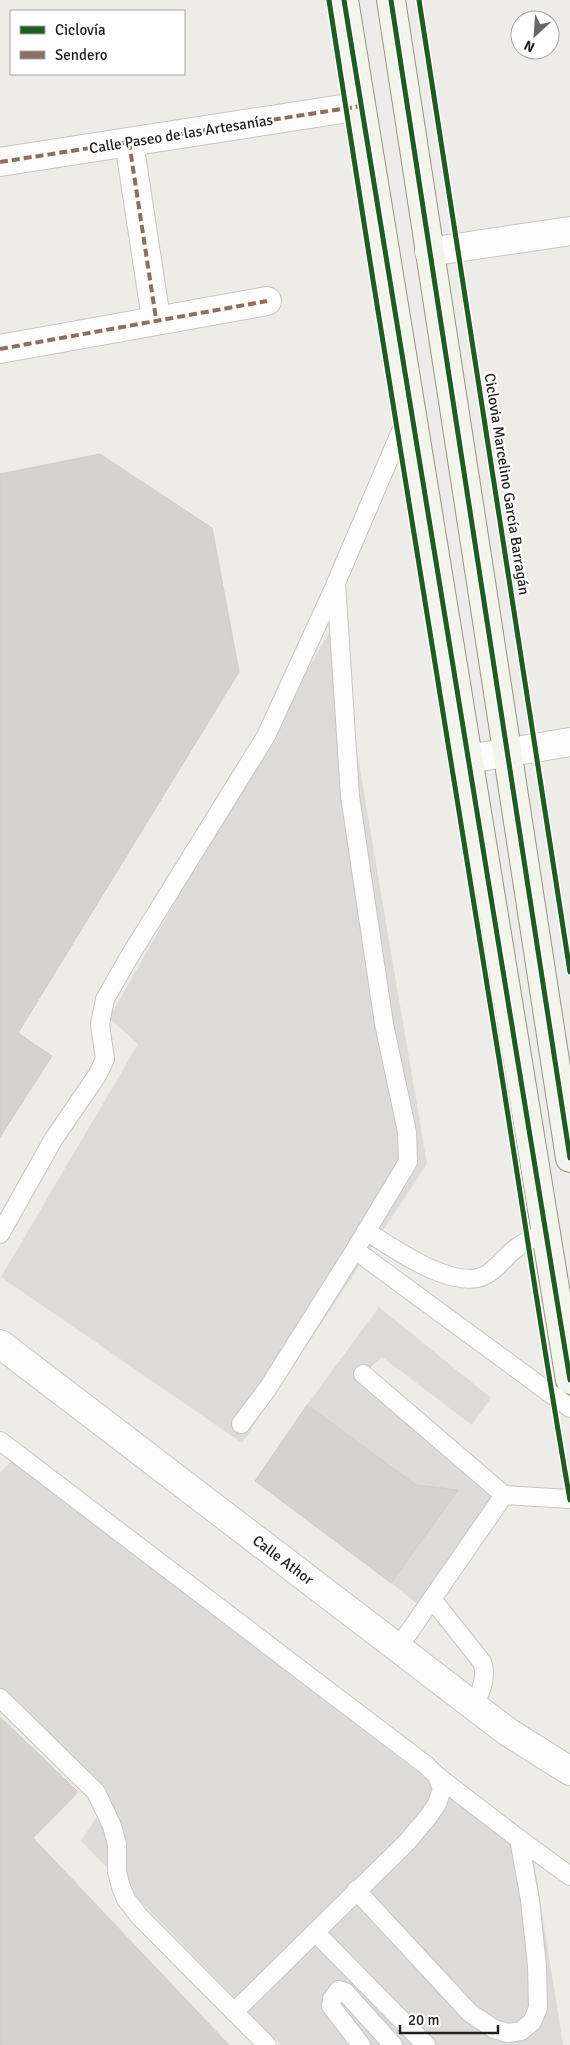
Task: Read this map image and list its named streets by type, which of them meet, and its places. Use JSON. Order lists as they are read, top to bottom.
{
  "streets": {
    "street": ["Calle Paseo de las Artesanías", "Calle Athor"],
    "cycle path": ["Ciclovia Marcelino García Barragán"]
  },
  "legend": ["Ciclovía", "Sendero"],
  "scale_bar": "20 m",
  "north": "bottom left"
}
